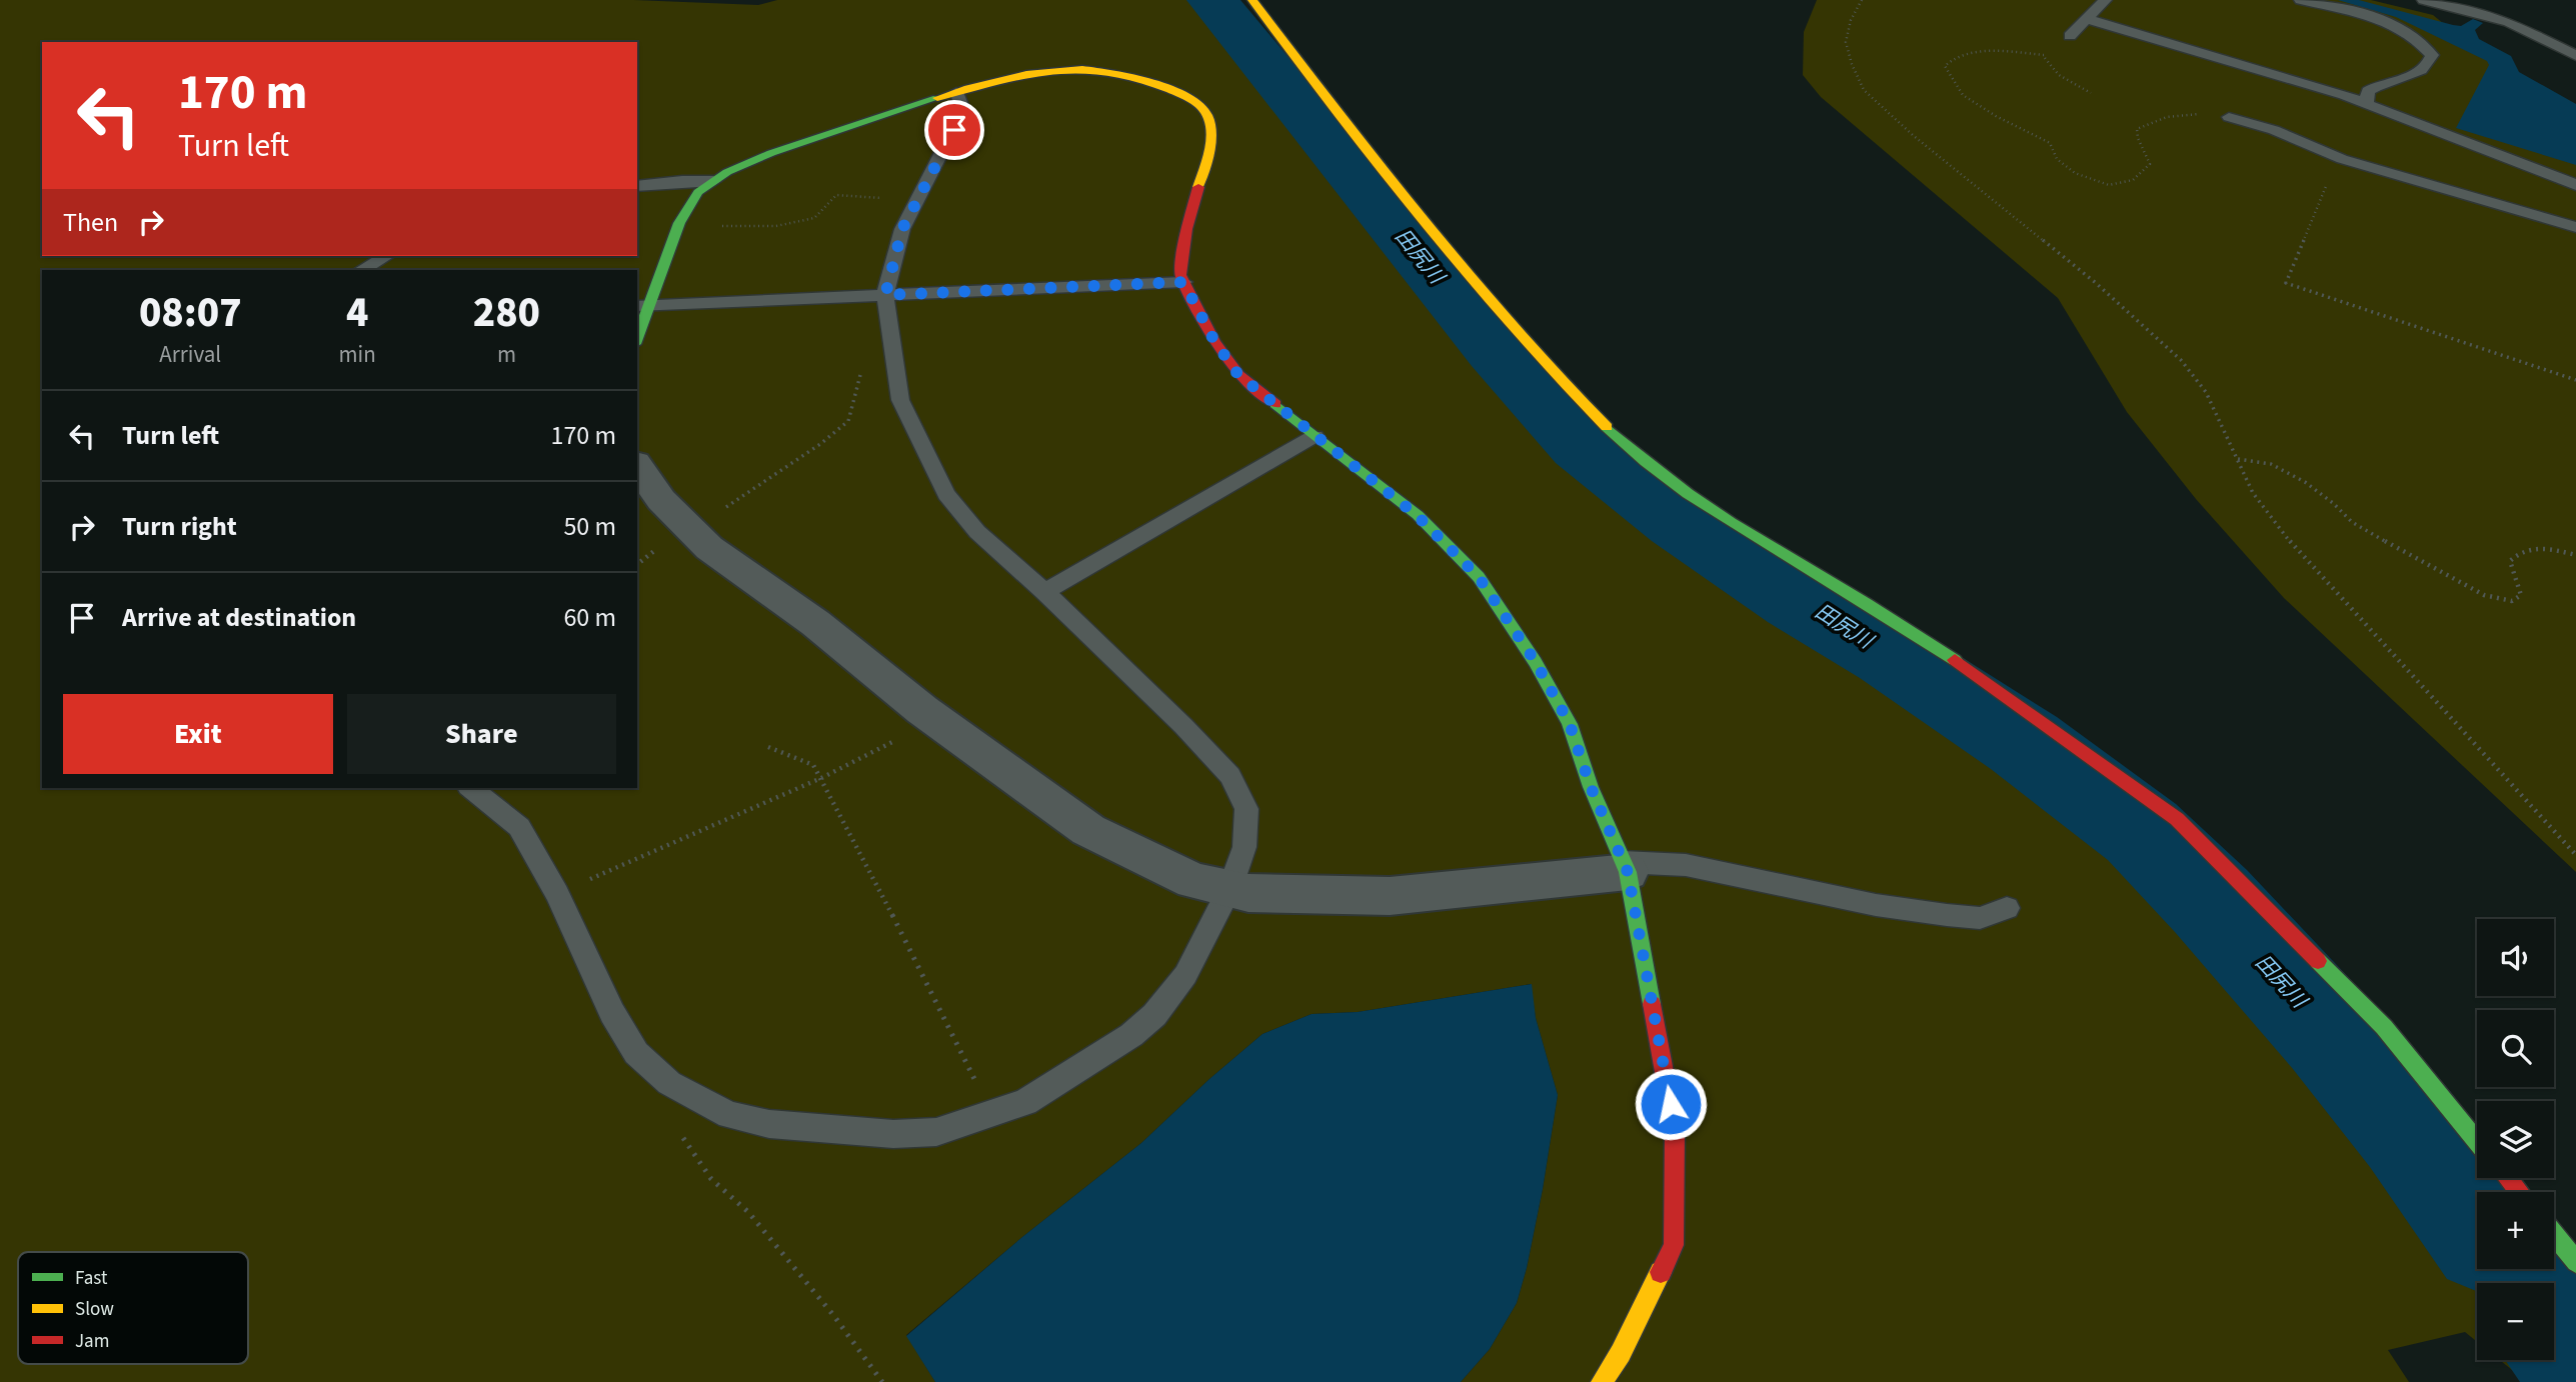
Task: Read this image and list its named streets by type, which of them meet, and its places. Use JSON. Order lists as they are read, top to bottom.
{
  "water": ["田尻川"],
  "legend": ["Fast", "Slow", "Jam"],
  "page": {
    "turn": ["170 m", "Turn left"],
    "then": "Then",
    "eta": [
      "08:07",
      "Arrival",
      "4",
      "min",
      "280",
      "m"
    ],
    "list": [
      {
        "name": "Turn left",
        "value": "170 m"
      },
      {
        "name": "Turn right",
        "value": "50 m"
      },
      {
        "name": "Arrive at destination",
        "value": "60 m"
      }
    ],
    "buttons": ["Exit", "Share"],
    "map_buttons": ["+", "−"]
  }
}
